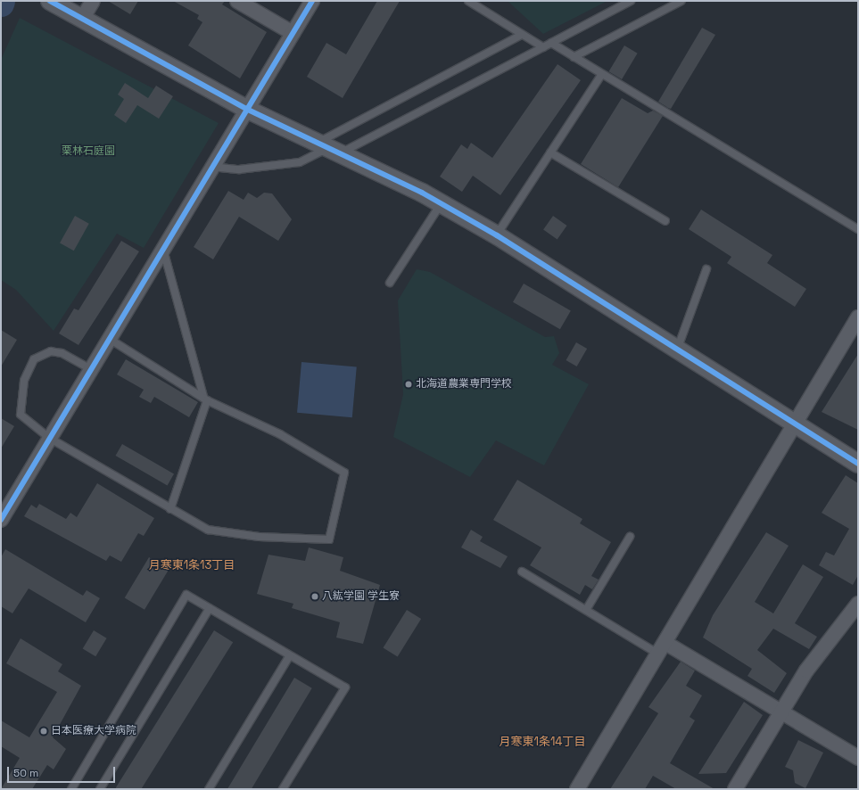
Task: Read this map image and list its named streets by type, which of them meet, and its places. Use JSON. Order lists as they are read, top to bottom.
{
  "districts": ["月寒東1条13丁目", "月寒東1条14丁目"],
  "parks": ["栗林石庭園"],
  "places": ["北海道農業専門学校", "八紘学園 学生寮", "日本医療大学病院"],
  "scale_bar": "50 m"
}
